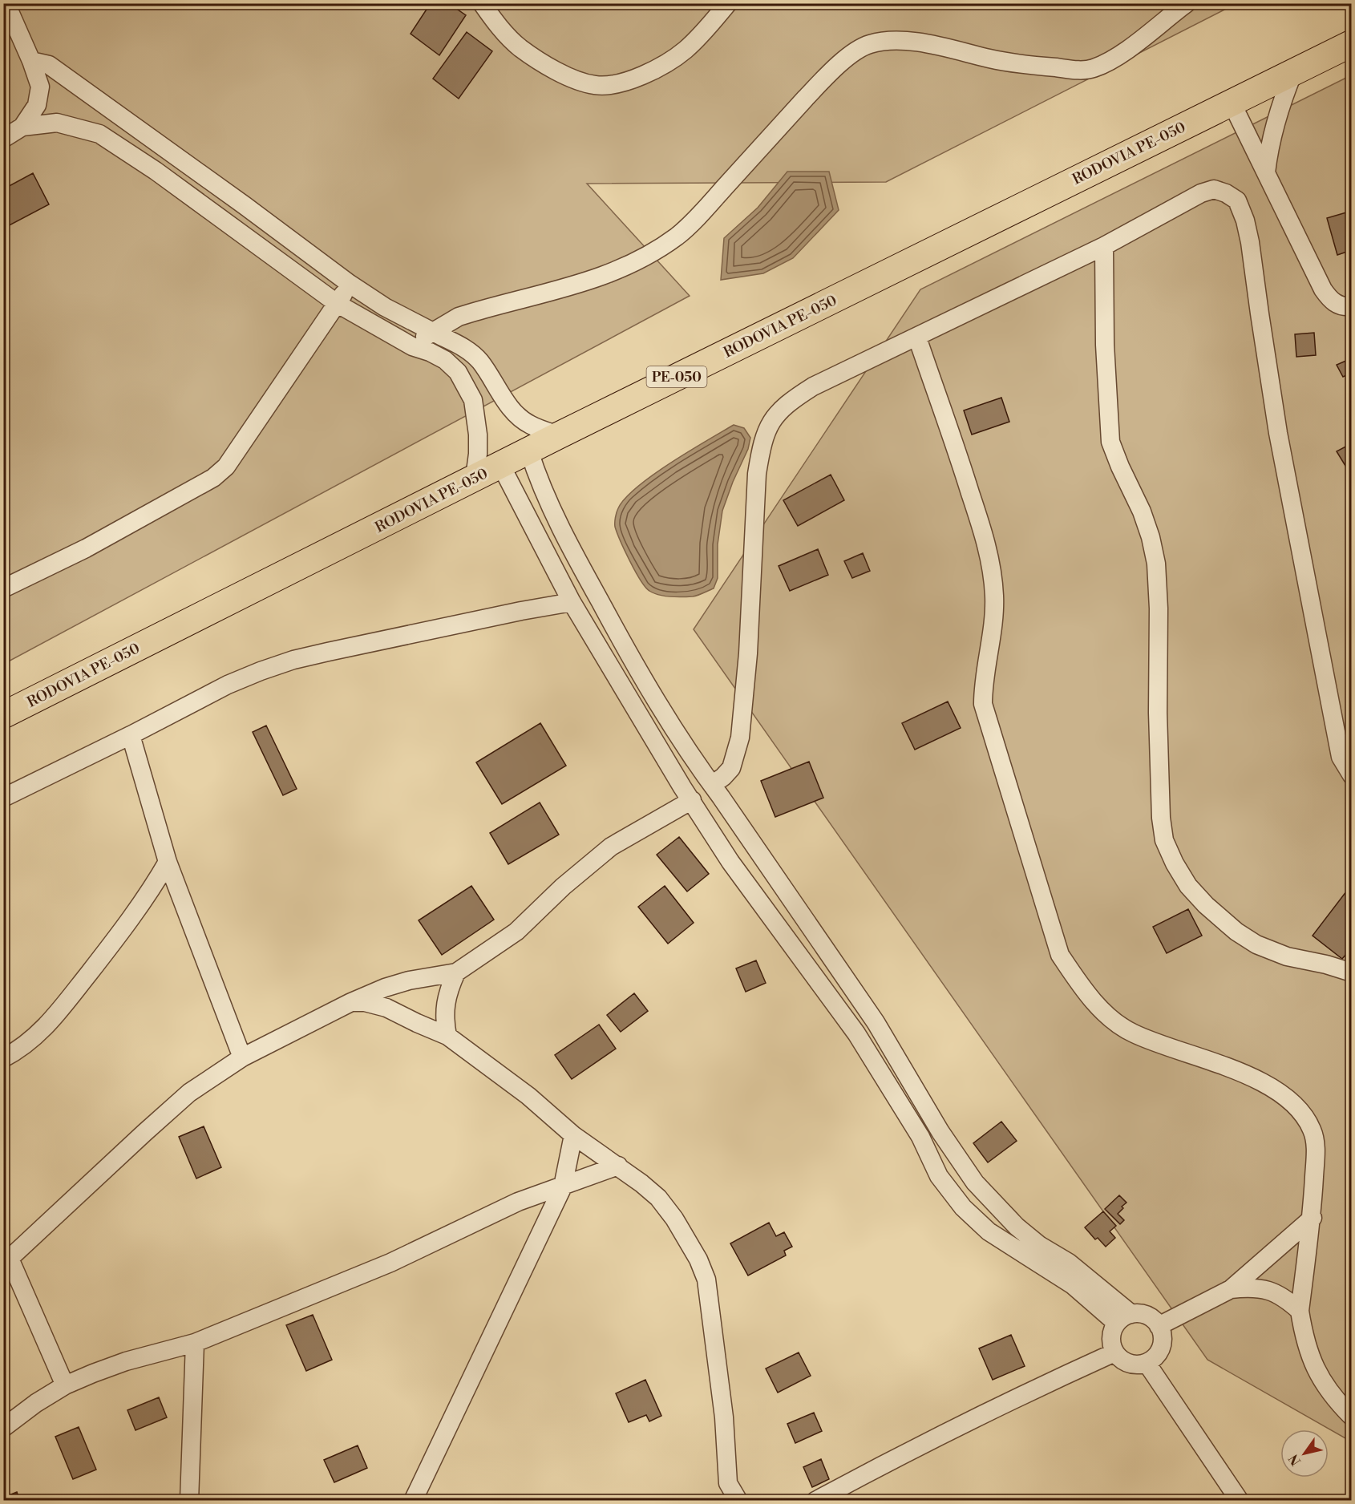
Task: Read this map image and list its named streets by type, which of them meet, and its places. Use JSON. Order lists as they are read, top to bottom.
{
  "streets": {
    "main road": ["RODOVIA PE-050", "PE-050"]
  },
  "north": "bottom left"
}
